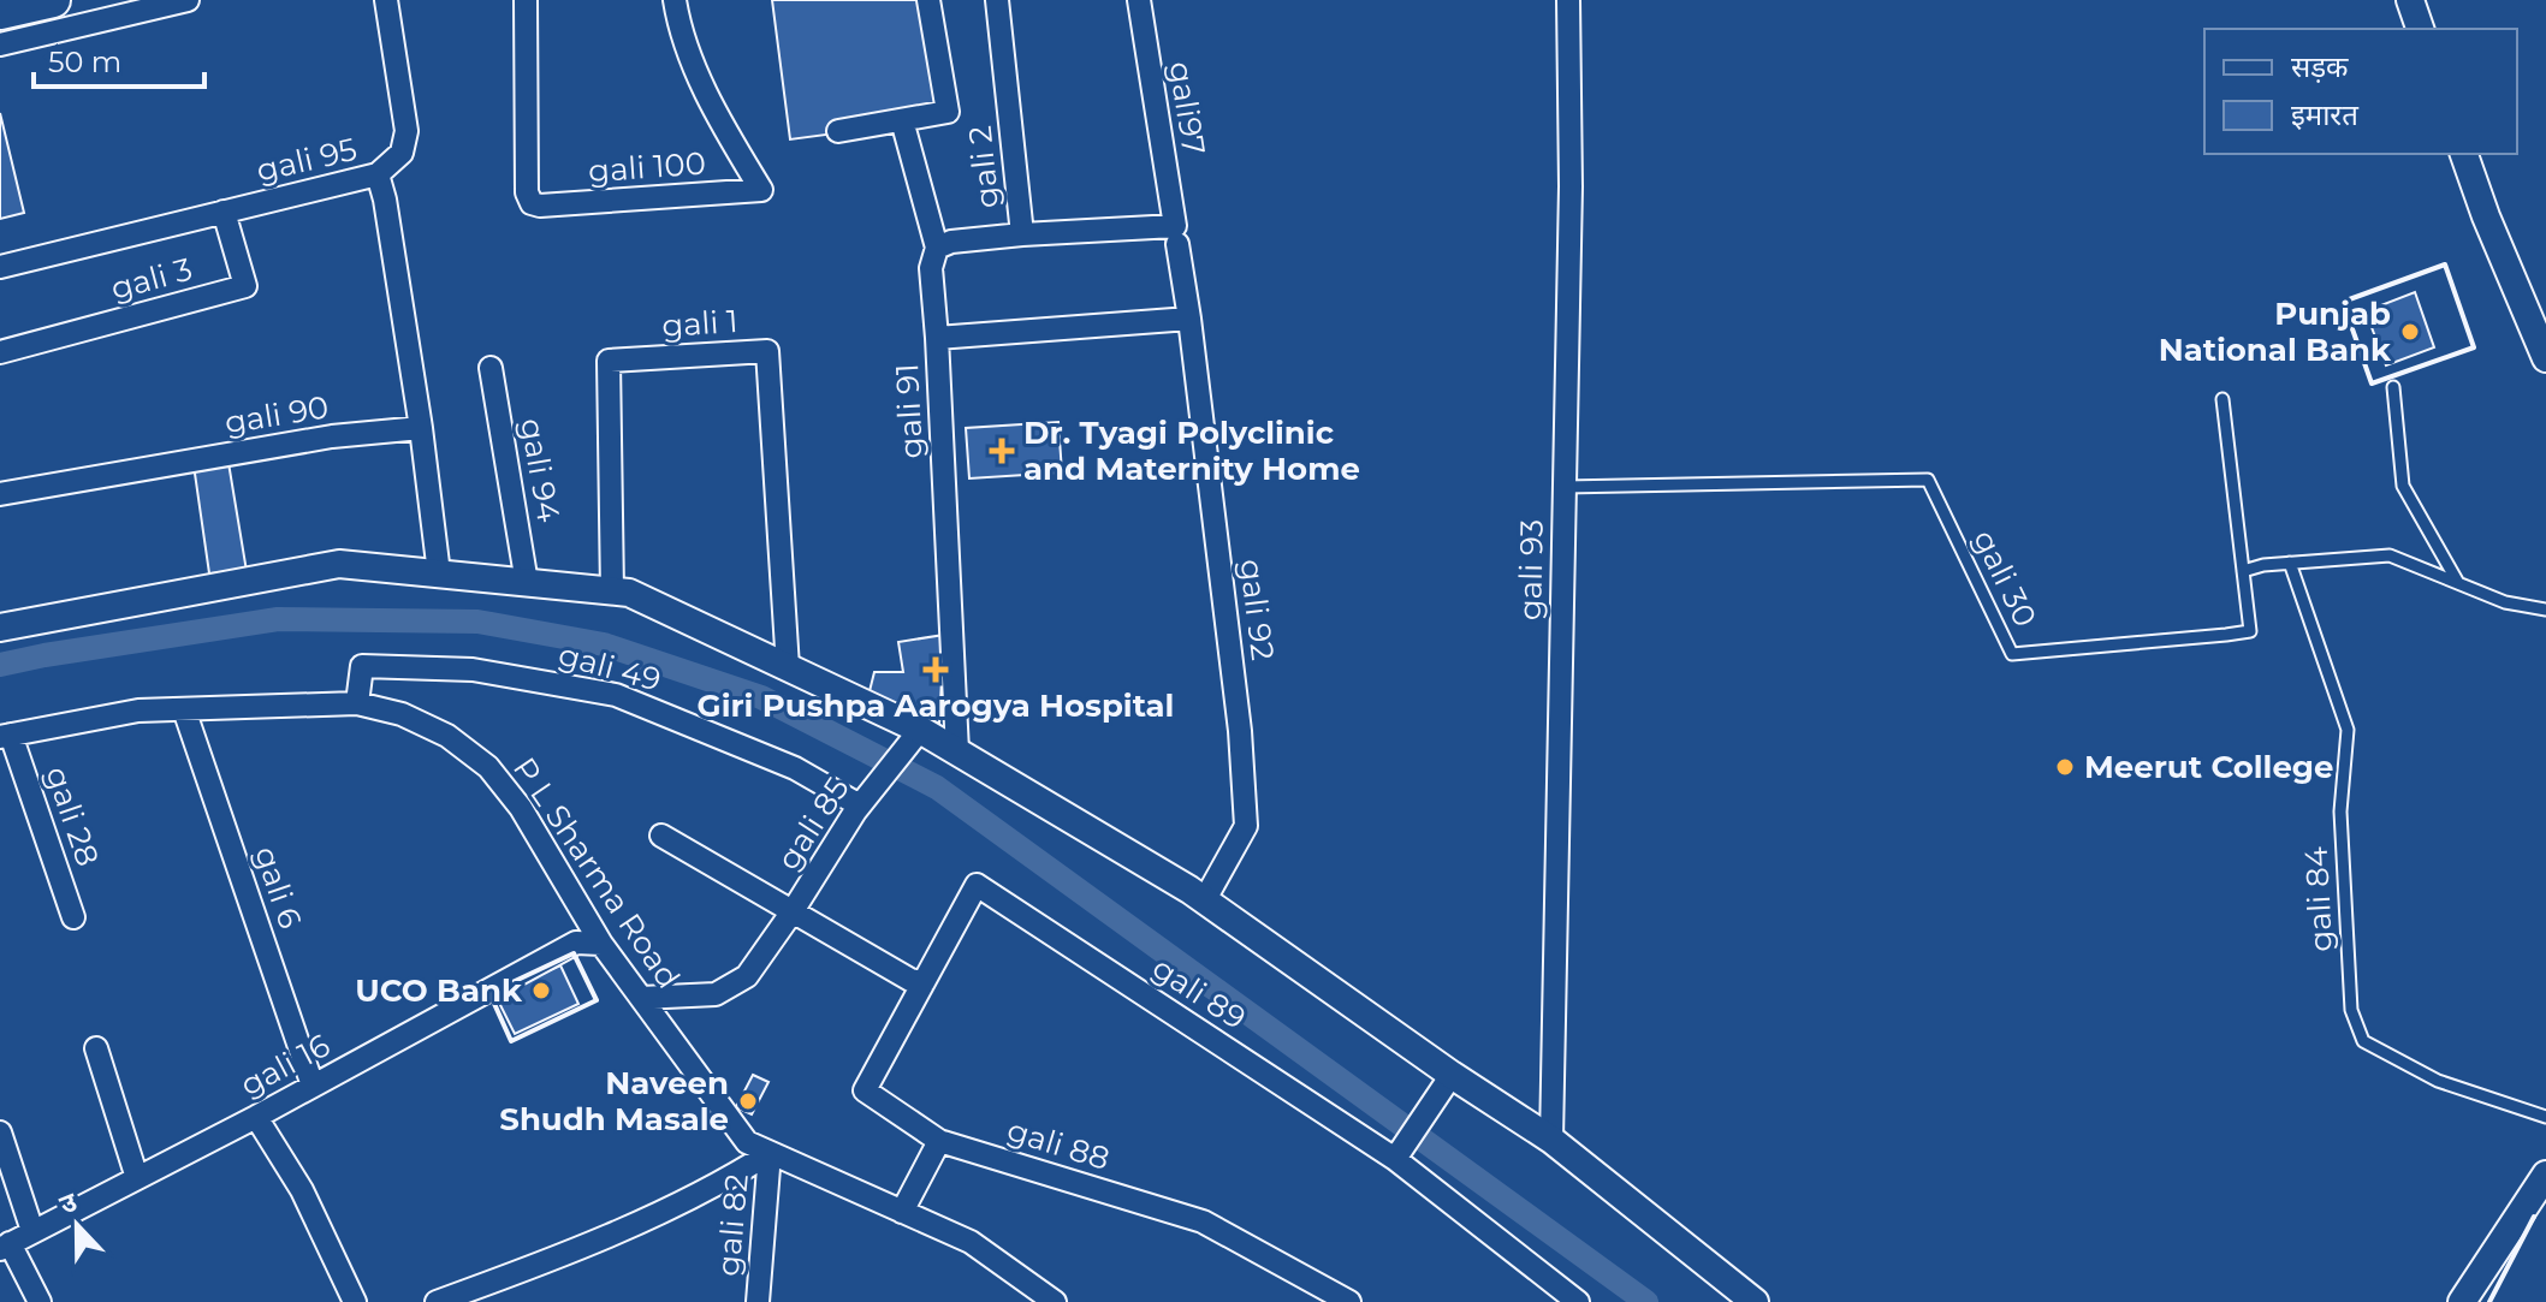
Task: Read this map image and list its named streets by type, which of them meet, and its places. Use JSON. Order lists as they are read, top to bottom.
{
  "streets": {
    "street": [
      "gali97",
      "gali 95",
      "gali 100",
      "gali 2",
      "gali 3",
      "gali 1",
      "gali 91",
      "gali 90",
      "gali 94",
      "gali 93",
      "gali 92",
      "gali 49",
      "gali 28",
      "gali 85",
      "P L Sharma Road",
      "gali 6",
      "gali 89",
      "gali 16",
      "gali 88",
      "gali 82"
    ],
    "lane": ["gali 30", "gali 84"]
  },
  "crossings": [
    ["gali97", "gali 2"],
    ["gali 95", "gali 3"],
    ["gali 95", "gali 90"],
    ["gali 91", "gali 92"],
    ["gali 93", "gali 30"],
    ["gali 49", "gali 85"],
    ["gali 49", "P L Sharma Road"],
    ["gali 28", "P L Sharma Road"],
    ["gali 85", "P L Sharma Road"],
    ["P L Sharma Road", "gali 6"],
    ["P L Sharma Road", "gali 16"],
    ["P L Sharma Road", "gali 82"],
    ["gali 6", "gali 16"],
    ["gali 89", "gali 88"]
  ],
  "places": {
    "other": [
      "Punjab National Bank",
      "Meerut College",
      "UCO Bank",
      "Naveen Shudh Masale"
    ],
    "health": ["Dr. Tyagi Polyclinic and Maternity Home", "Giri Pushpa Aarogya Hospital"]
  },
  "legend": ["सड़क", "इमारत"],
  "scale_bar": "50 m",
  "north": "top"
}
